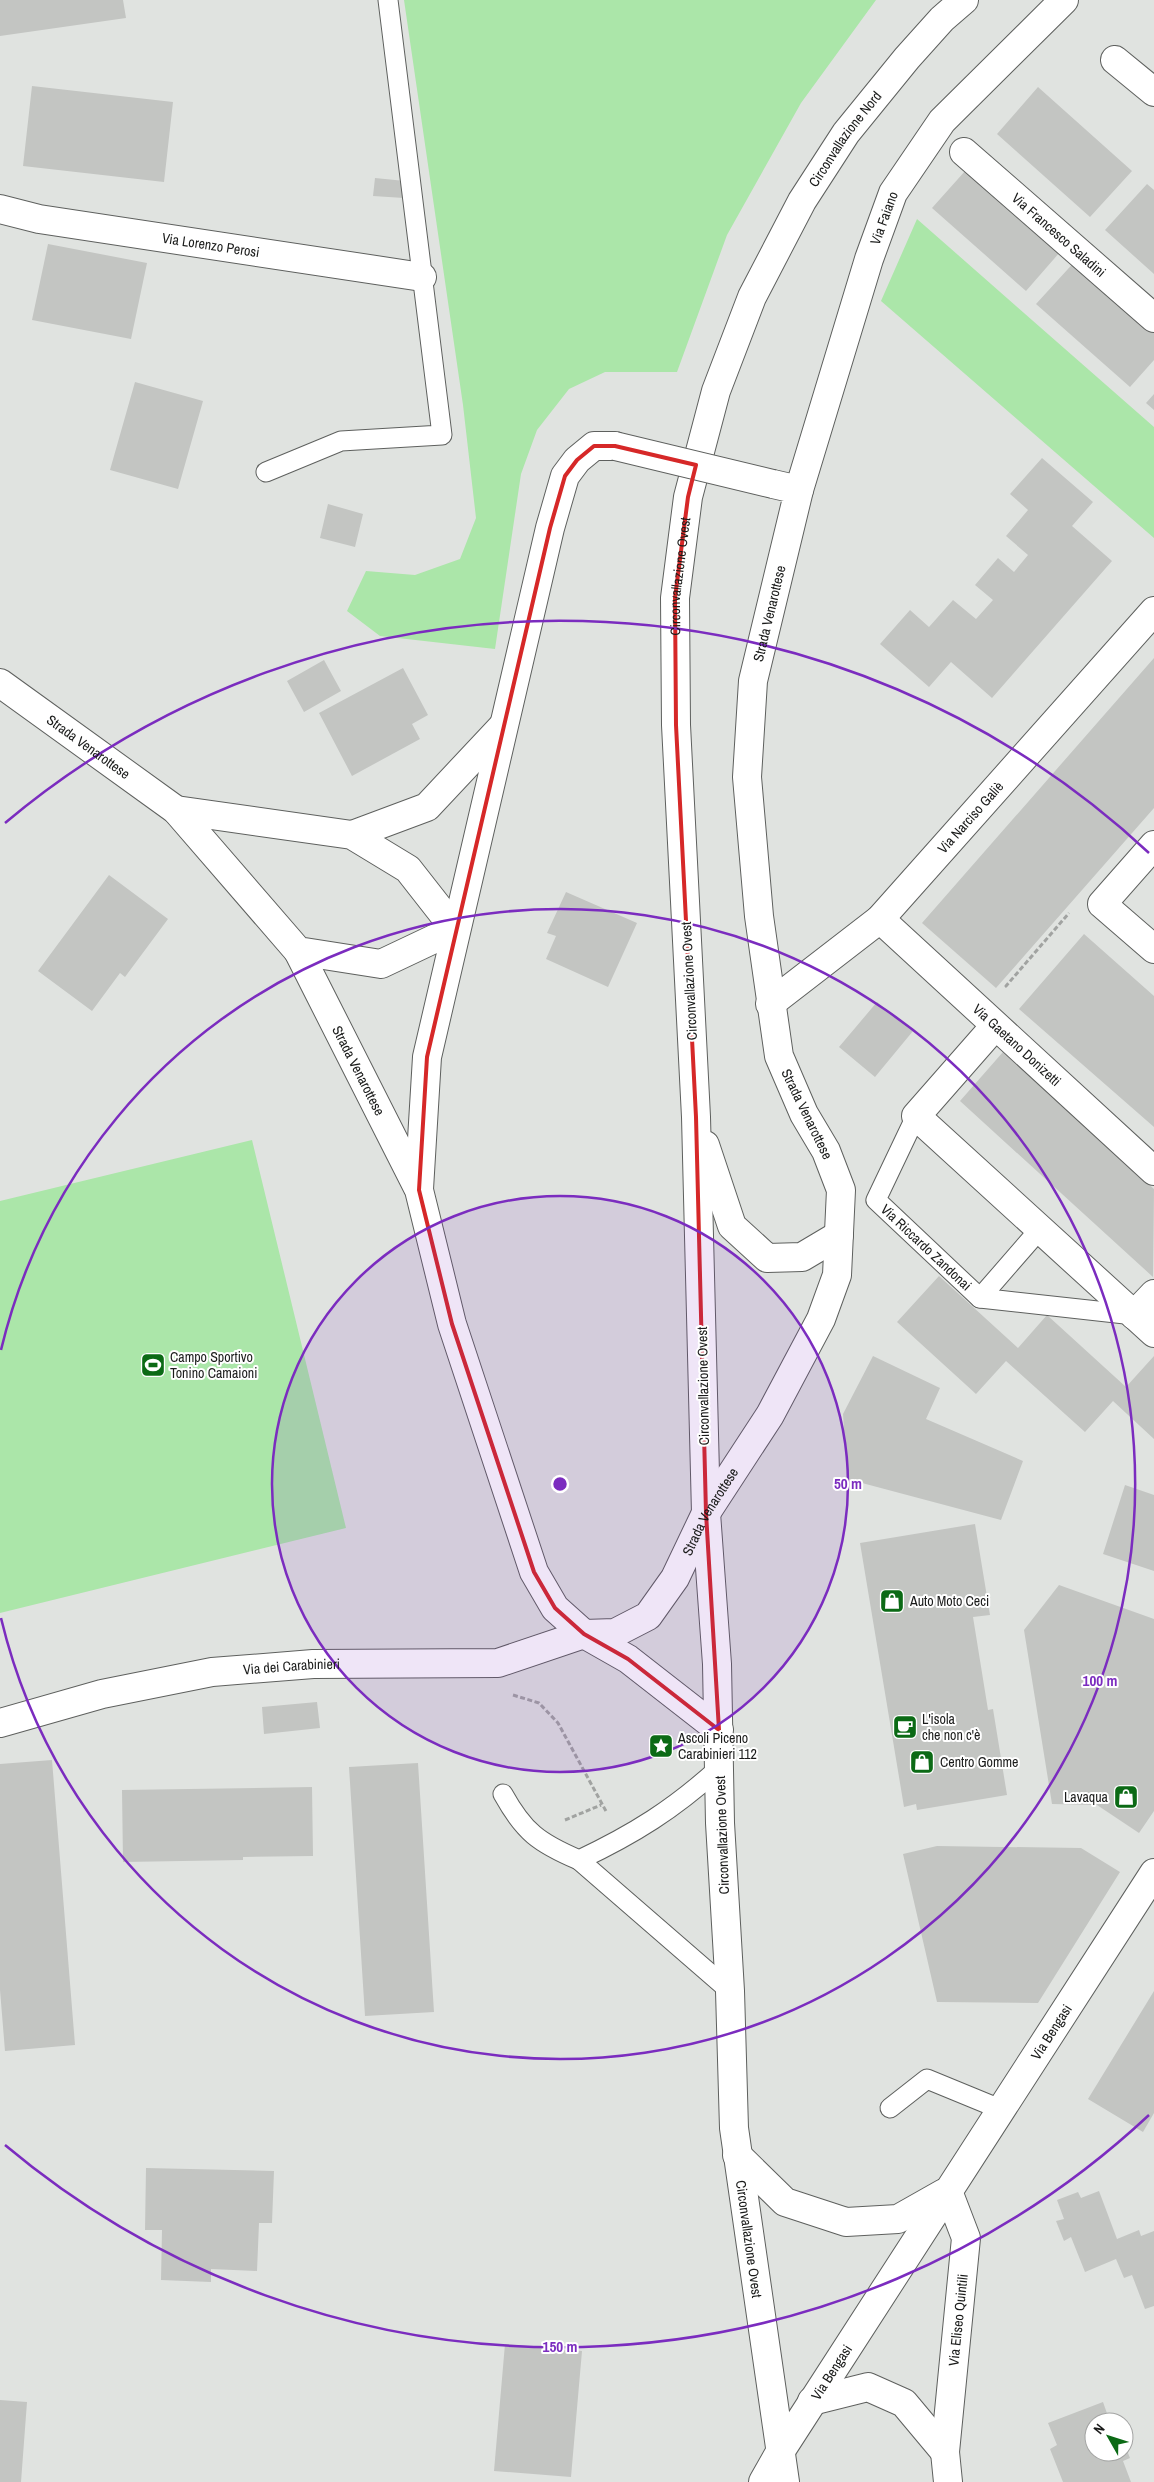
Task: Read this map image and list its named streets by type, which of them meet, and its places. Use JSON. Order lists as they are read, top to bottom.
{
  "streets": {
    "main road": [
      "Circonvallazione Nord",
      "Via Faiano",
      "Via Francesco Saladini",
      "Via Lorenzo Perosi",
      "Circonvallazione Ovest",
      "Strada Venarottese",
      "Via Narciso Galiè",
      "Via Gaetano Donizetti",
      "Via Riccardo Zandonai",
      "Via dei Carabinieri",
      "Via Bengasi",
      "Via Eliseo Quintili"
    ]
  },
  "crossings": [
    ["Circonvallazione Nord", "Circonvallazione Ovest"],
    ["Via Faiano", "Strada Venarottese"],
    ["Circonvallazione Ovest", "Strada Venarottese"],
    ["Circonvallazione Ovest", "Via Bengasi"],
    ["Strada Venarottese", "Via Narciso Galiè"],
    ["Strada Venarottese", "Via dei Carabinieri"],
    ["Via Narciso Galiè", "Via Gaetano Donizetti"],
    ["Via Gaetano Donizetti", "Via Riccardo Zandonai"],
    ["Via Bengasi", "Via Eliseo Quintili"]
  ],
  "places": {
    "sports": ["Campo Sportivo Tonino Camaioni"],
    "shop": ["Auto Moto Ceci", "Centro Gomme", "Lavaqua"],
    "cafe": ["L'isola che non c'è"],
    "place": ["Ascoli Piceno Carabinieri 112"]
  },
  "north": "top left",
  "rings": ["50 m", "100 m", "150 m"]
}
